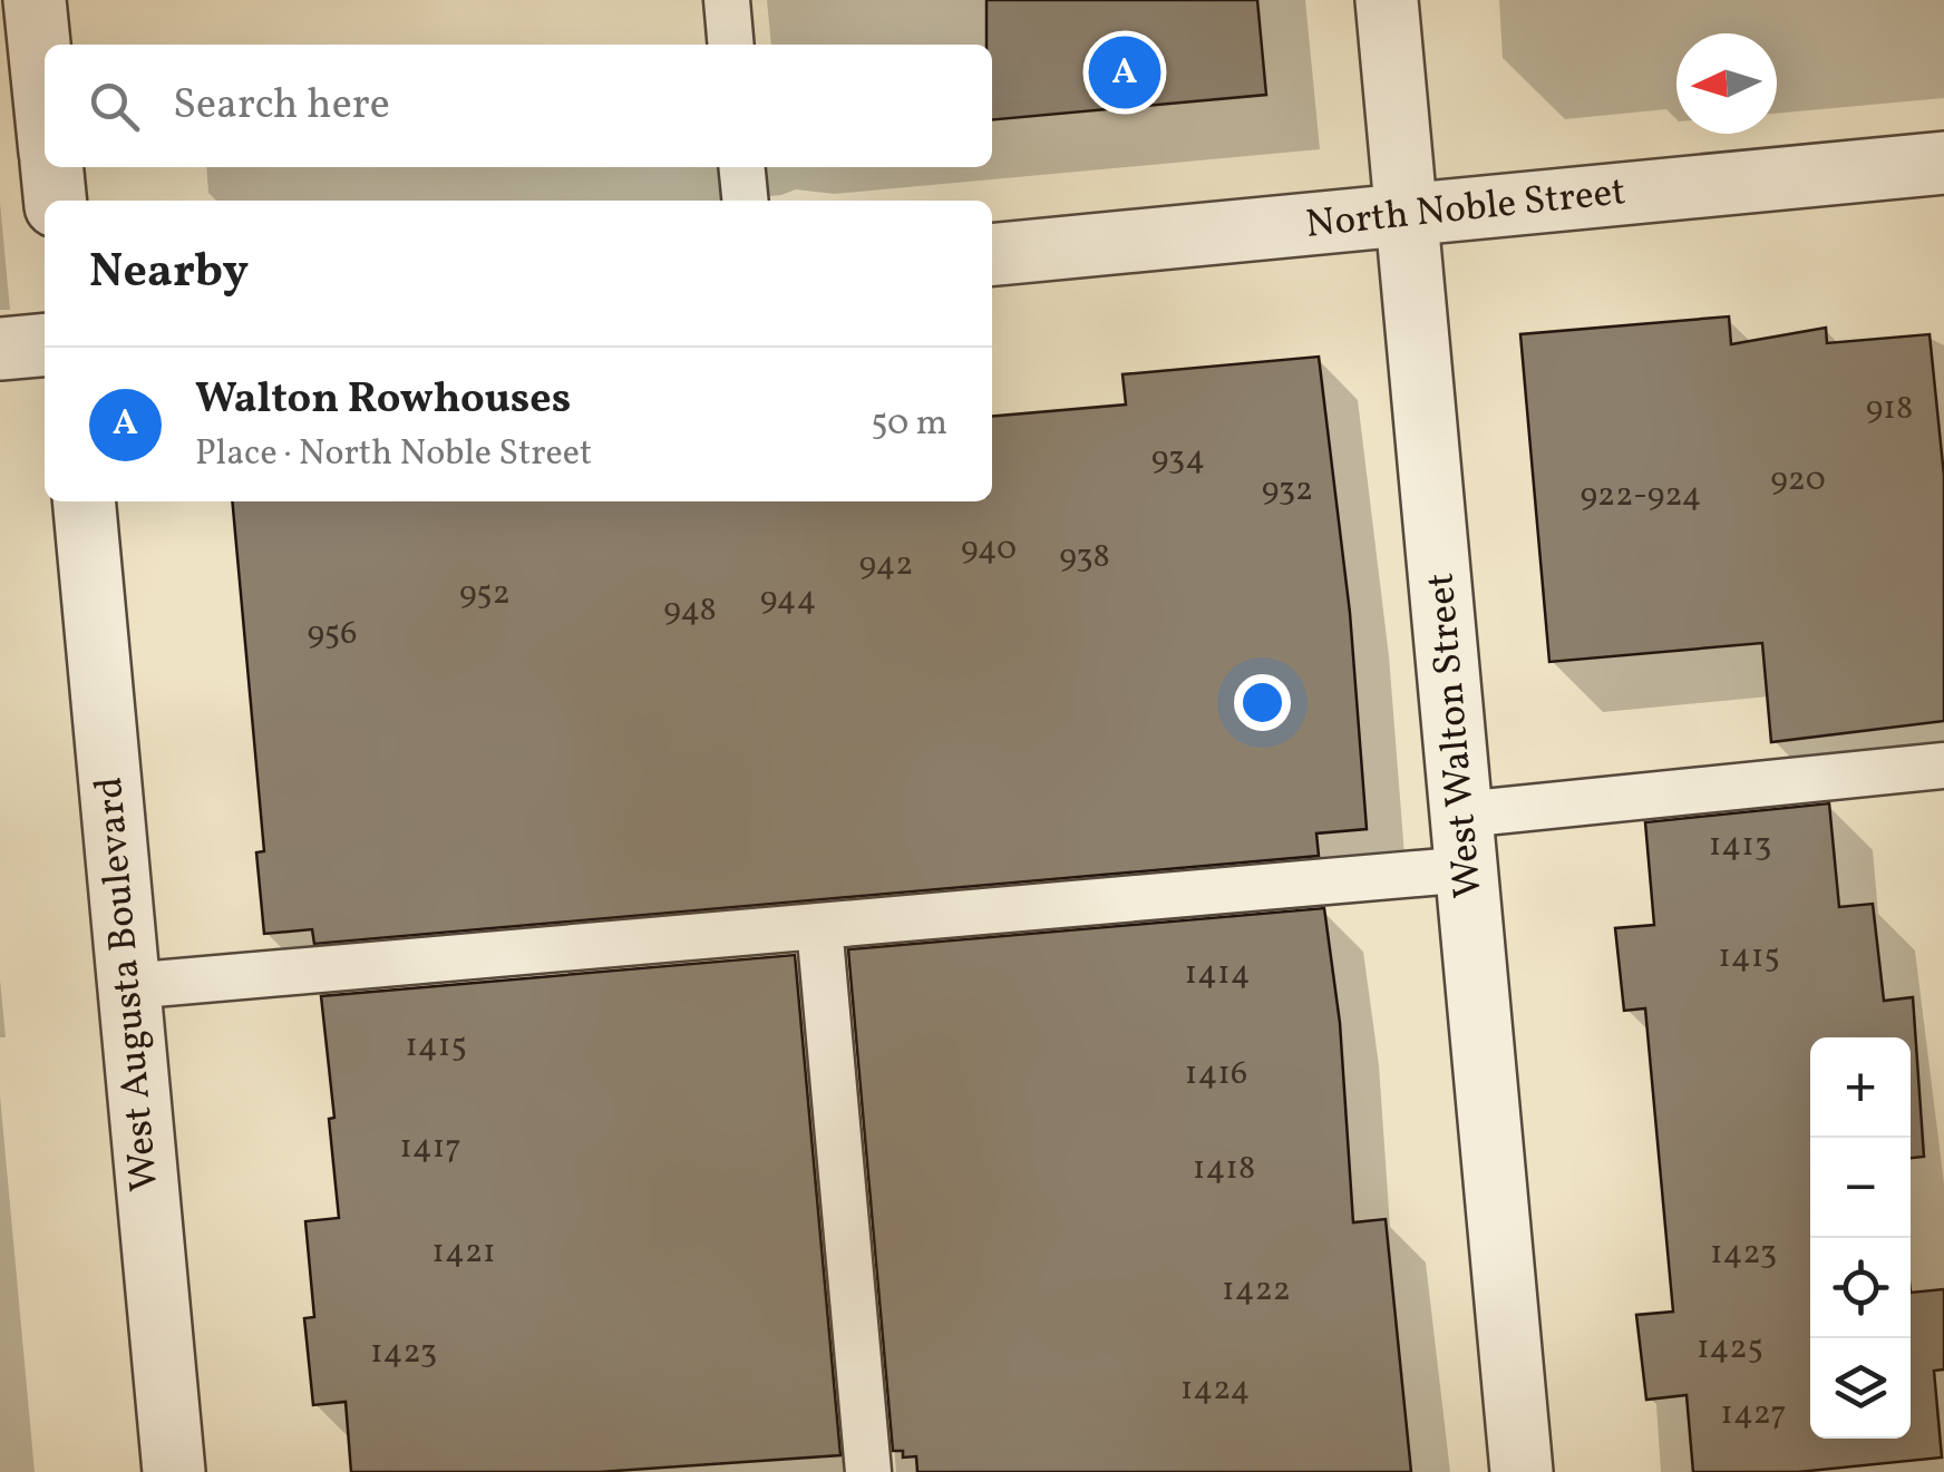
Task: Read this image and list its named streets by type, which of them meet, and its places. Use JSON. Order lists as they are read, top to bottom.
{
  "streets": {
    "street": ["North Noble Street", "West Walton Street", "West Augusta Boulevard"]
  },
  "crossings": [
    ["North Noble Street", "West Walton Street"]
  ],
  "house_numbers": [
    "918",
    "934",
    "920",
    "932",
    "922-924",
    "940",
    "938",
    "942",
    "952",
    "944",
    "948",
    "956",
    "1413",
    "1415",
    "1414",
    "1415",
    "1416",
    "1417",
    "1418",
    "1421",
    "1423",
    "1422",
    "1425",
    "1423",
    "1424",
    "1427"
  ],
  "north": "left",
  "page": {
    "pins": "A",
    "search": "Search here",
    "heading": "Nearby",
    "list": [
      {
        "mark": "A",
        "name": "Walton Rowhouses",
        "note": "Place · North Noble Street",
        "value": "50 m"
      }
    ],
    "map_buttons": ["+", "−"]
  }
}
